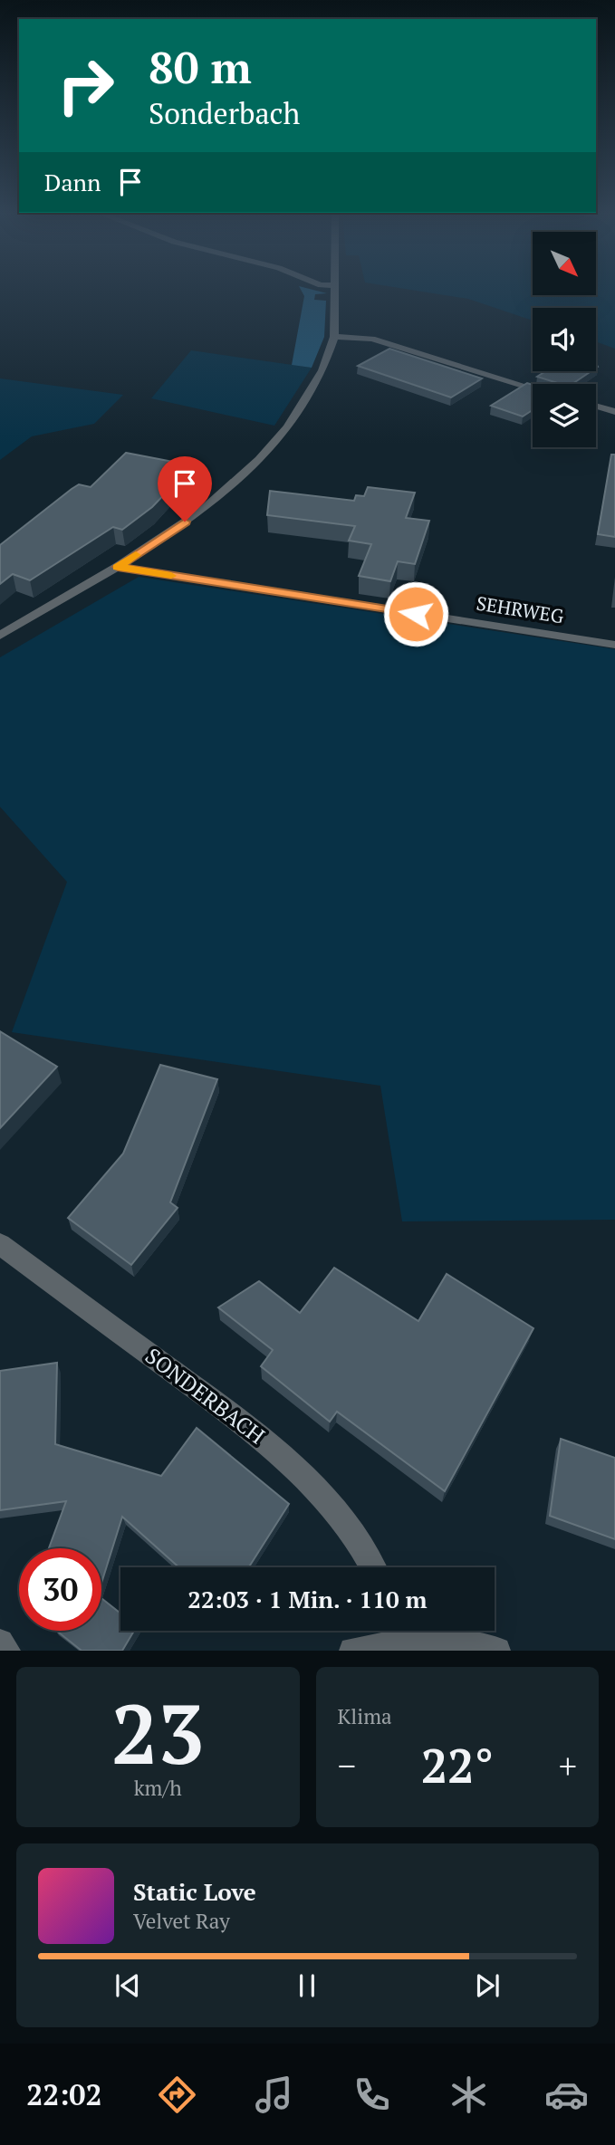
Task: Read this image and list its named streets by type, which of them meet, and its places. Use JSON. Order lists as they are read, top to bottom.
{
  "streets": {
    "street": ["SEHRWEG", "SONDERBACH"]
  },
  "north": "bottom right",
  "page": {
    "turn": ["80 m", "Sonderbach"],
    "then": "Dann",
    "limit": "30",
    "trip": "22:03 · 1 Min. · 110 m",
    "tile": [
      ["23", "km/h"],
      "Klima"
    ],
    "heat": ["−", "22°", "+"],
    "song": ["Static Love", "Velvet Ray"],
    "tabs": "22:02"
  }
}
